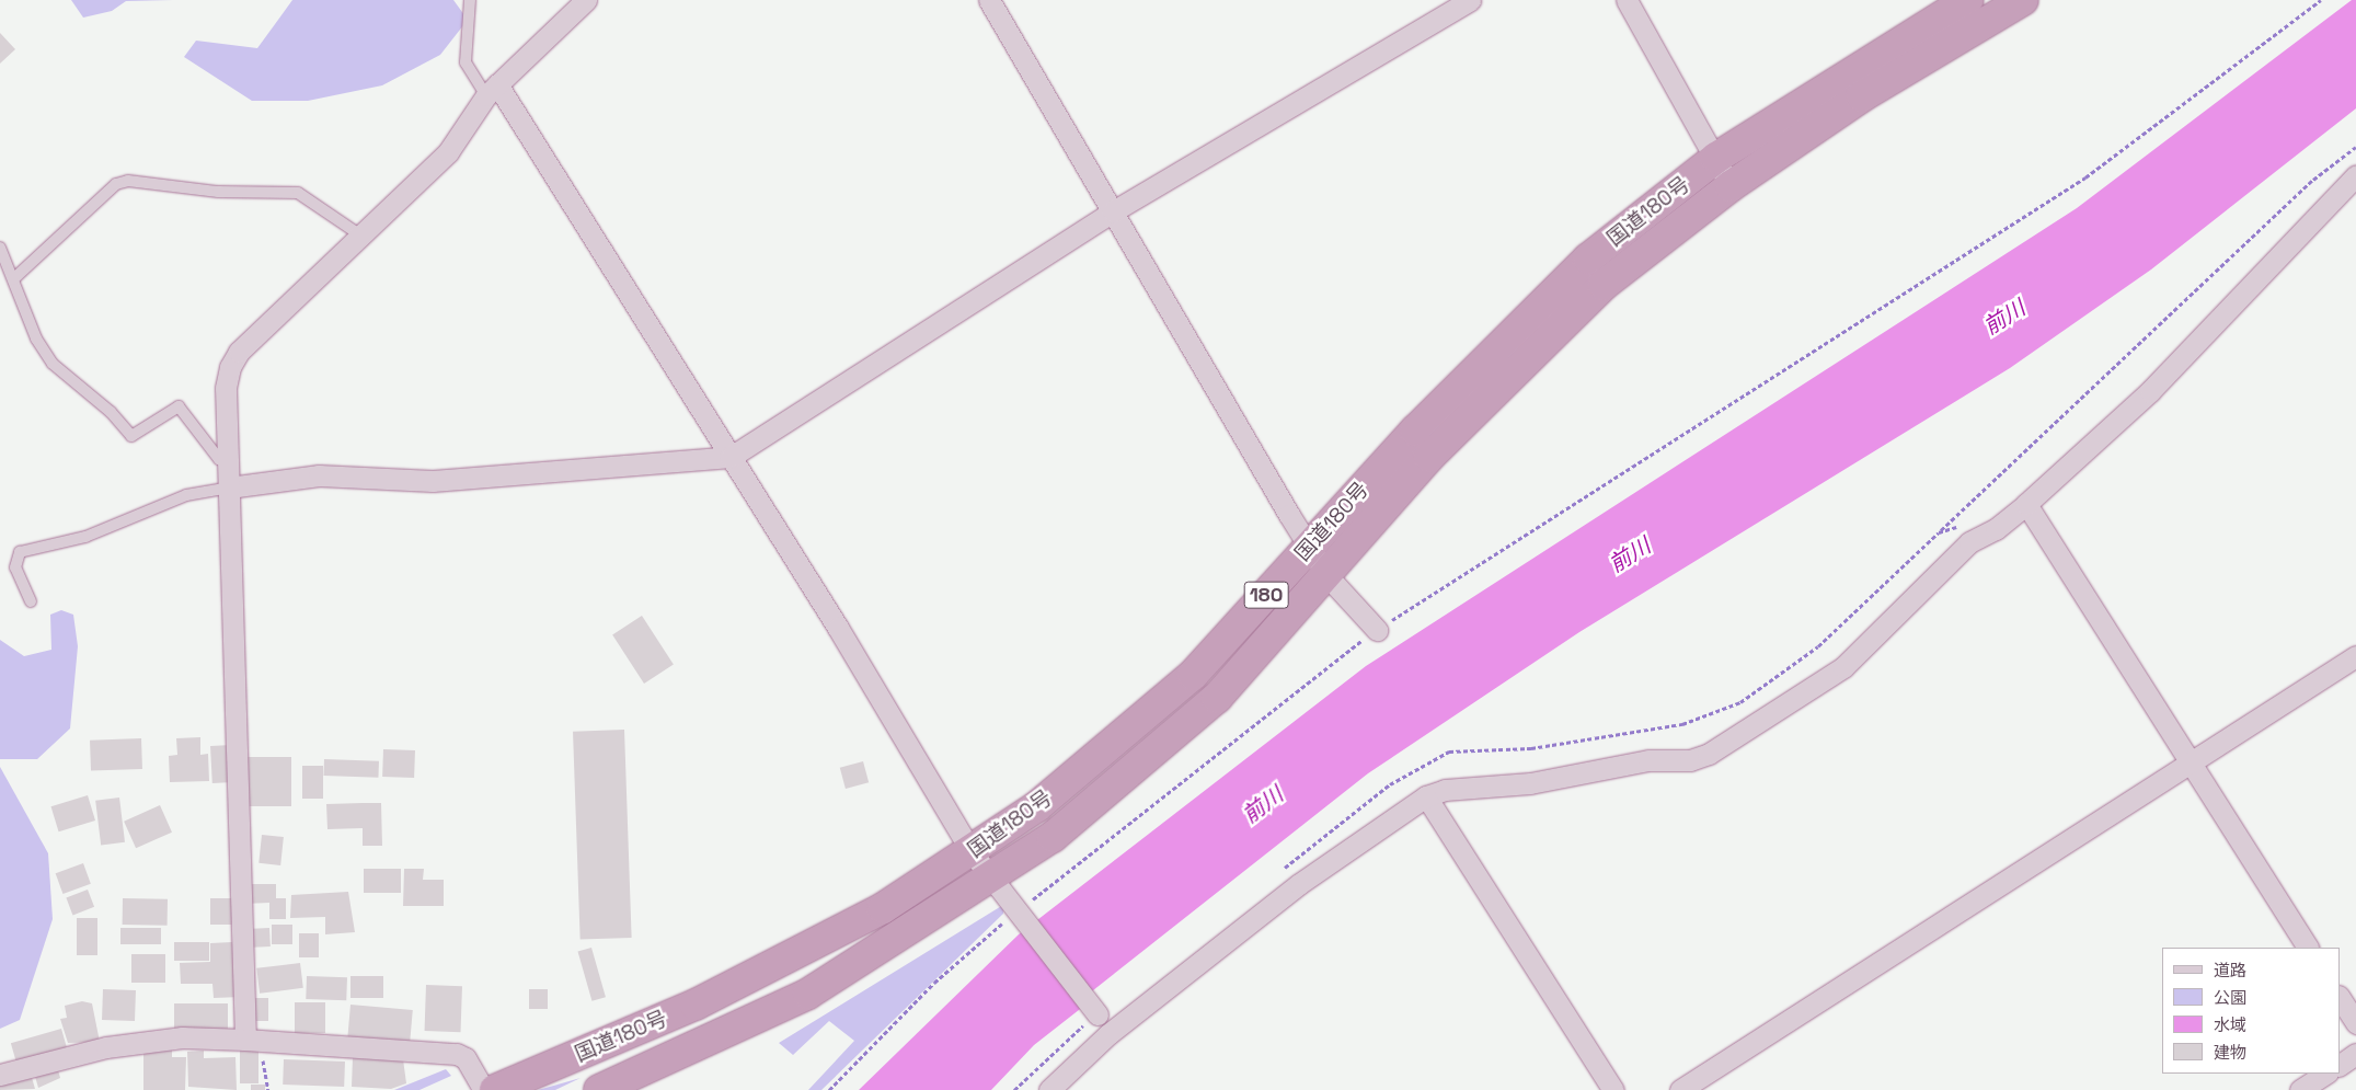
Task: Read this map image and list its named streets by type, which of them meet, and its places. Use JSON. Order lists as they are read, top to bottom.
{
  "streets": {
    "highway": ["国道180号", "180"]
  },
  "water": ["前川"],
  "legend": [
    "道路",
    "公園",
    "水域",
    "建物"
  ]
}
